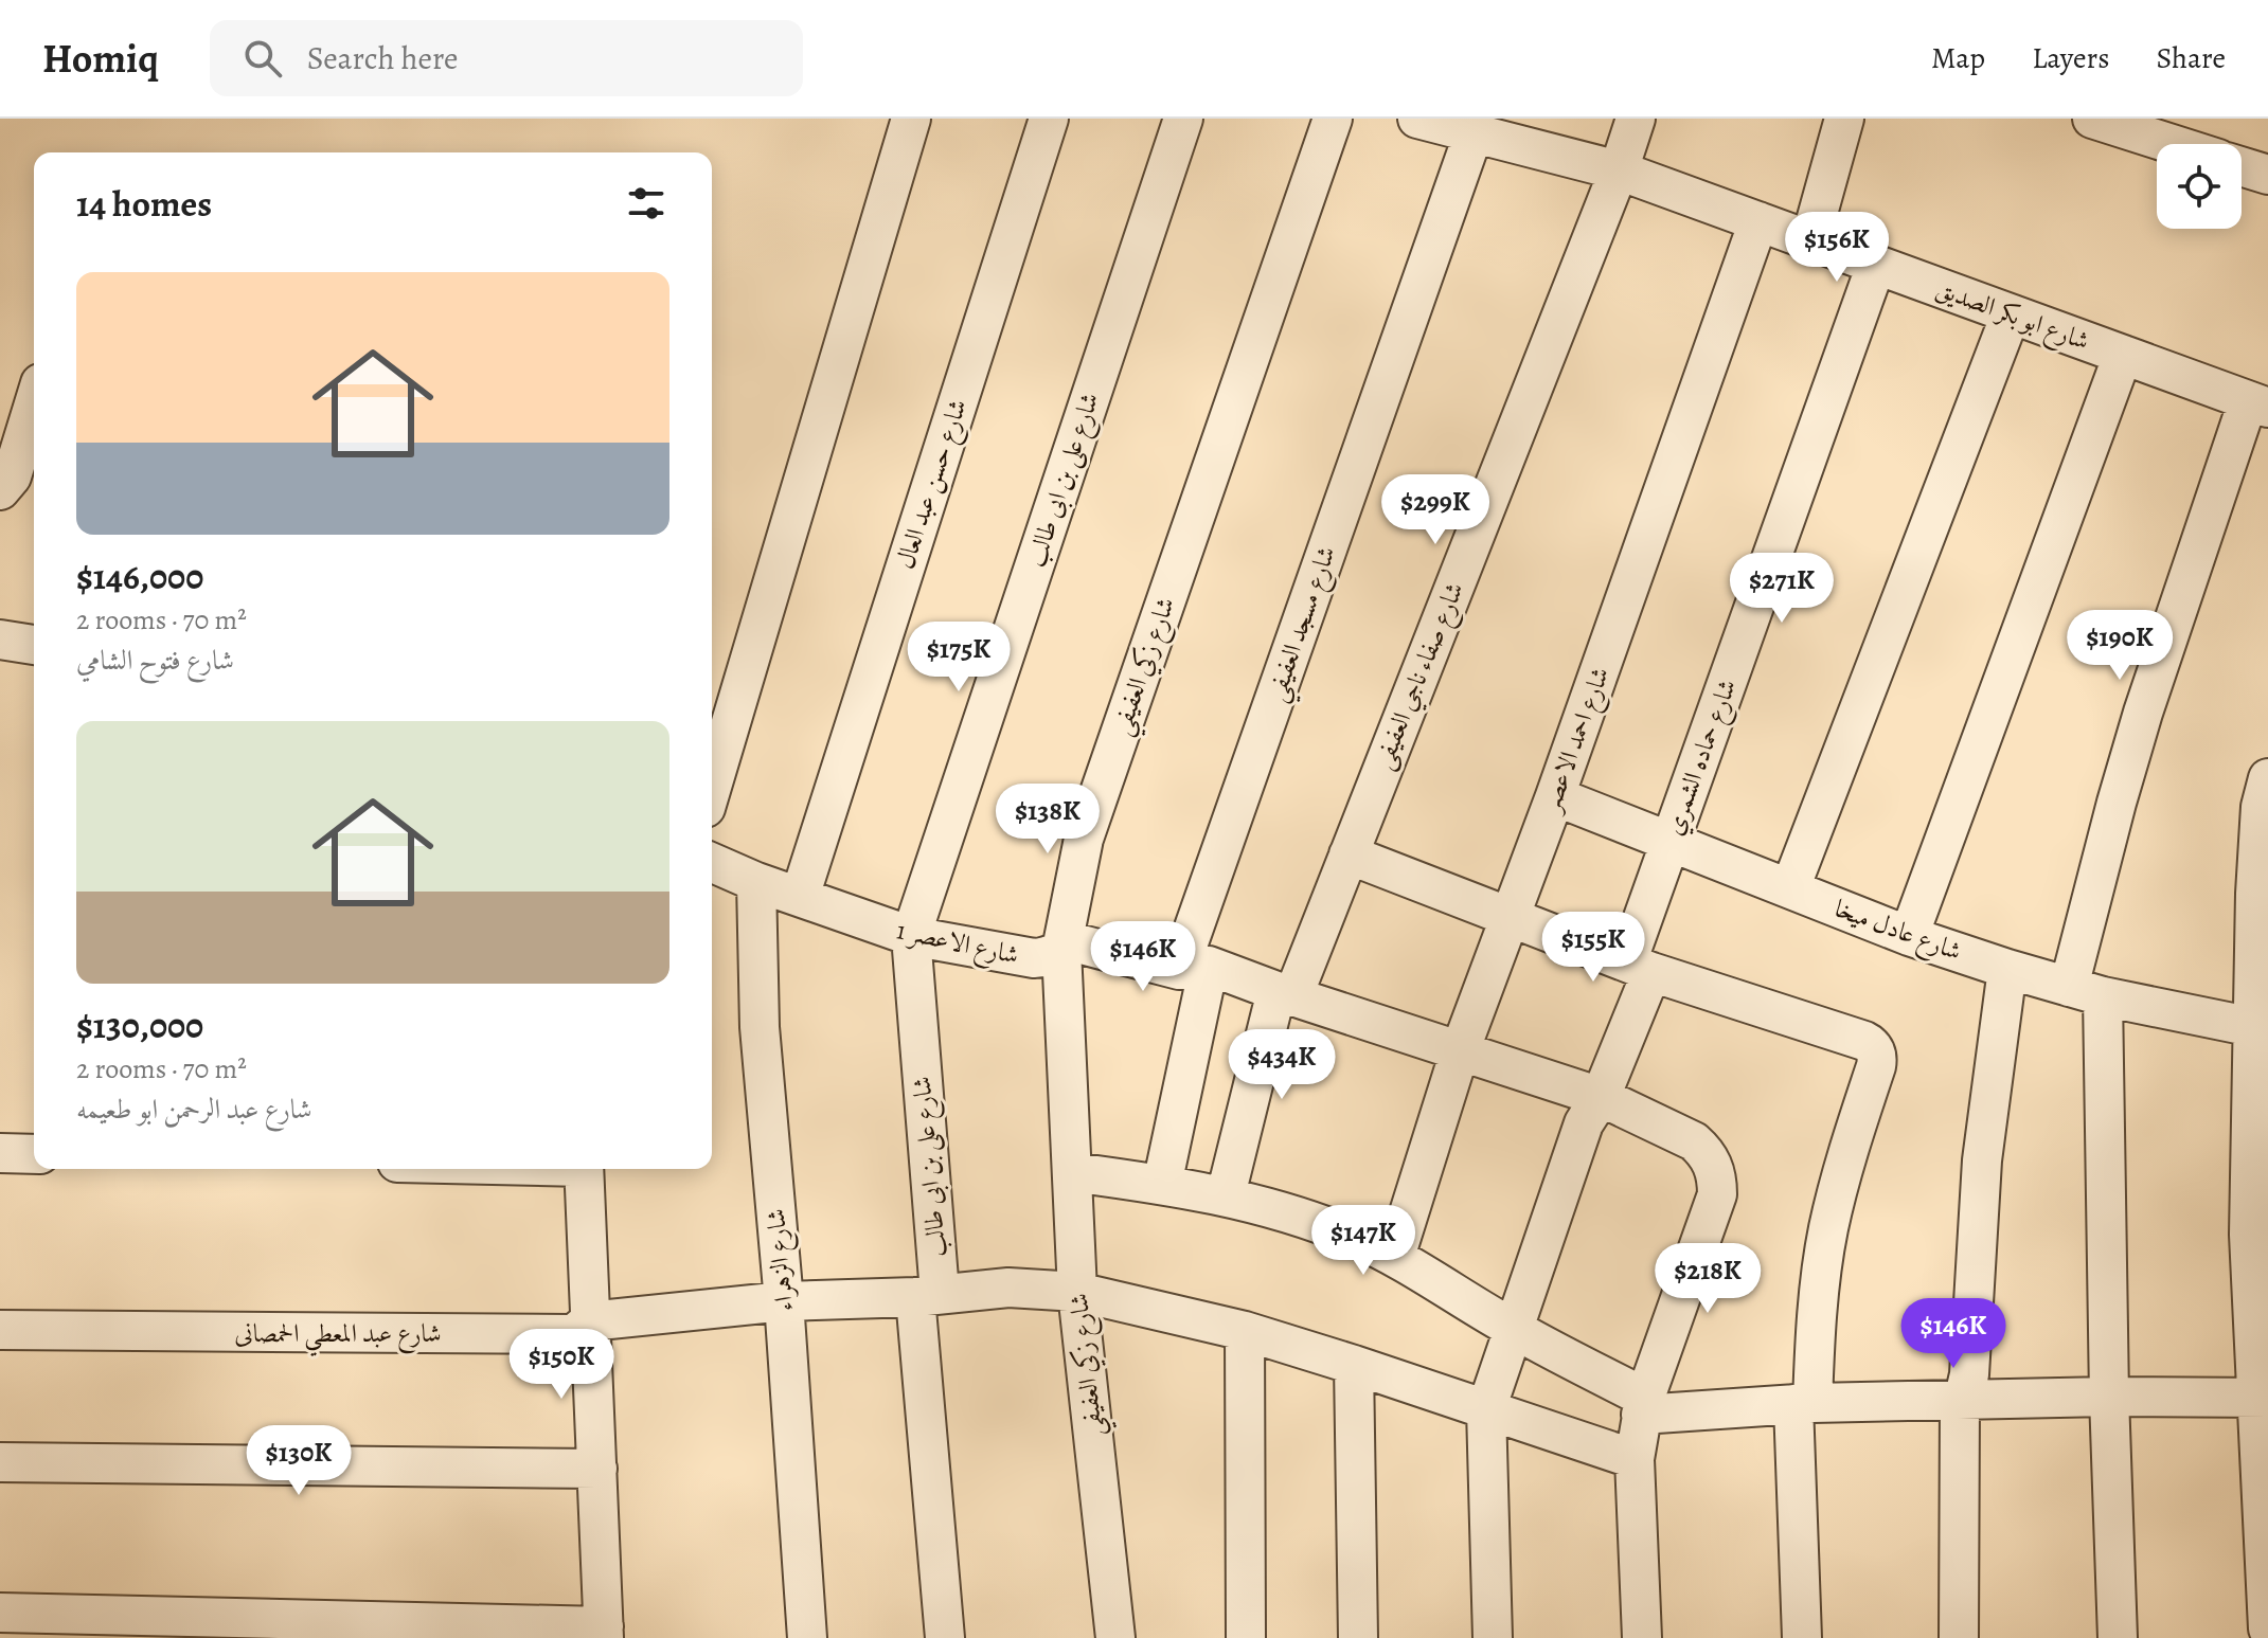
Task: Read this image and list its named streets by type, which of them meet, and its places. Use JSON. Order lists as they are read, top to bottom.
{
  "streets": {
    "street": [
      "شارع ابو بكر الصديق",
      "شارع على بن ابى طالب",
      "شارع حسن عبد العال",
      "شارع مسجد العفيفي",
      "شارع زكي العفيفي",
      "شارع صفاء ناجي العفيفى",
      "شارع احمد الاعصر",
      "شارع حماده الشمري",
      "شارع عادل ميخا",
      "شارع الاعصر 1",
      "شارع الزهراء",
      "شارع عبد المعطي الحمصانى"
    ]
  },
  "crossings": [
    ["شارع ابو بكر الصديق", "شارع مسجد العفيفي"],
    ["شارع ابو بكر الصديق", "شارع صفاء ناجي العفيفى"],
    ["شارع ابو بكر الصديق", "شارع احمد الاعصر"],
    ["شارع ابو بكر الصديق", "شارع حماده الشمري"],
    ["شارع على بن ابى طالب", "شارع الاعصر 1"],
    ["شارع على بن ابى طالب", "شارع عبد المعطي الحمصانى"],
    ["شارع حسن عبد العال", "شارع الاعصر 1"],
    ["شارع مسجد العفيفي", "شارع الاعصر 1"],
    ["شارع زكي العفيفي", "شارع الاعصر 1"],
    ["شارع زكي العفيفي", "شارع عبد المعطي الحمصانى"],
    ["شارع صفاء ناجي العفيفى", "شارع الاعصر 1"],
    ["شارع احمد الاعصر", "شارع عادل ميخا"],
    ["شارع احمد الاعصر", "شارع الاعصر 1"],
    ["شارع حماده الشمري", "شارع عادل ميخا"],
    ["شارع حماده الشمري", "شارع الاعصر 1"],
    ["شارع حماده الشمري", "شارع عبد المعطي الحمصانى"],
    ["شارع الاعصر 1", "شارع الزهراء"],
    ["شارع الزهراء", "شارع عبد المعطي الحمصانى"]
  ],
  "page": {
    "header": "Homiq",
    "search": "Search here",
    "nav": ["Map", "Layers", "Share"],
    "heading": "14 homes",
    "price": [
      "$156K",
      "$299K",
      "$271K",
      "$190K",
      "$175K",
      "$138K",
      "$155K",
      "$146K",
      "$434K",
      "$147K",
      "$218K",
      "$146K",
      "$150K",
      "$130K"
    ],
    "list": [
      {
        "name": "$146,000",
        "note": "2 rooms · 70 m² · شارع فتوح الشامي"
      },
      {
        "name": "$130,000",
        "note": "2 rooms · 70 m² · شارع عبد الرحمن ابو طعيمه"
      }
    ]
  }
}
